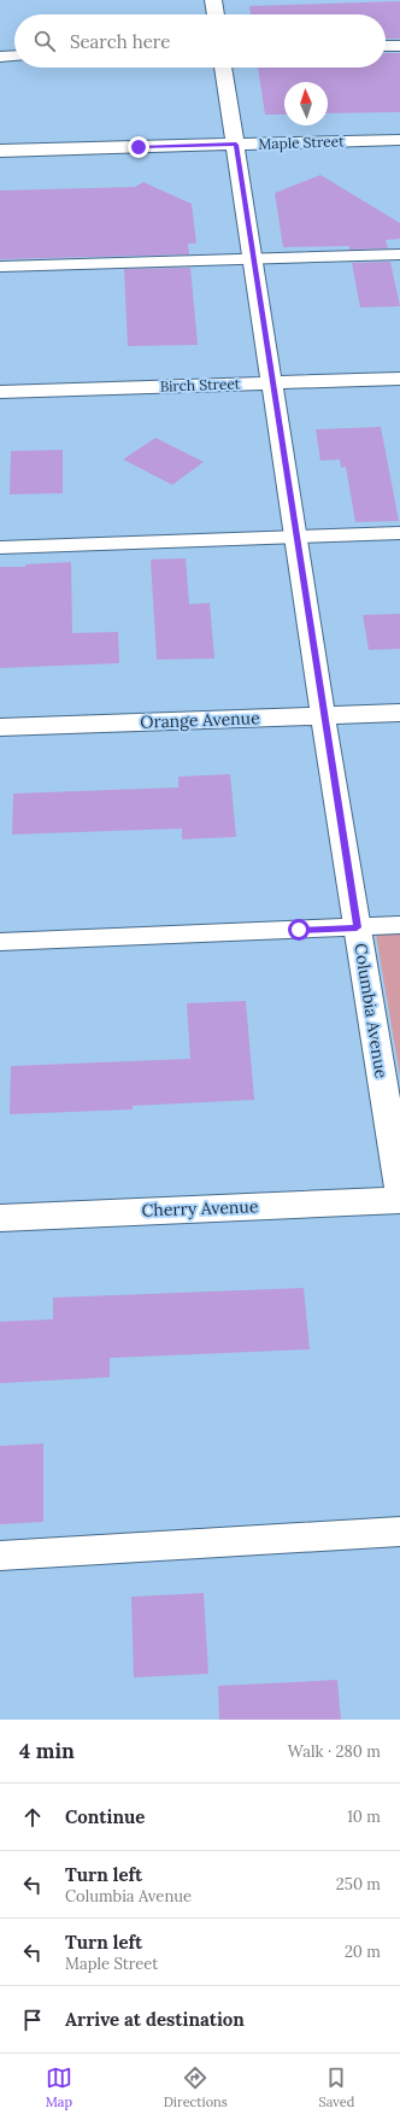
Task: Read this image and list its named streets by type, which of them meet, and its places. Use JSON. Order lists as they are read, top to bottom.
{
  "streets": {
    "street": [
      "Maple Street",
      "Birch Street",
      "Orange Avenue",
      "Columbia Avenue",
      "Cherry Avenue"
    ]
  },
  "crossings": [
    ["Maple Street", "Columbia Avenue"],
    ["Birch Street", "Columbia Avenue"],
    ["Orange Avenue", "Columbia Avenue"]
  ],
  "north": "top",
  "page": {
    "search": "Search here",
    "heading": ["4 min", "Walk · 280 m"],
    "list": [
      ["Continue", "10 m"],
      ["Turn left", "Columbia Avenue", "250 m"],
      ["Turn left", "Maple Street", "20 m"],
      "Arrive at destination"
    ],
    "nav": ["Map", "Directions", "Saved"]
  }
}
